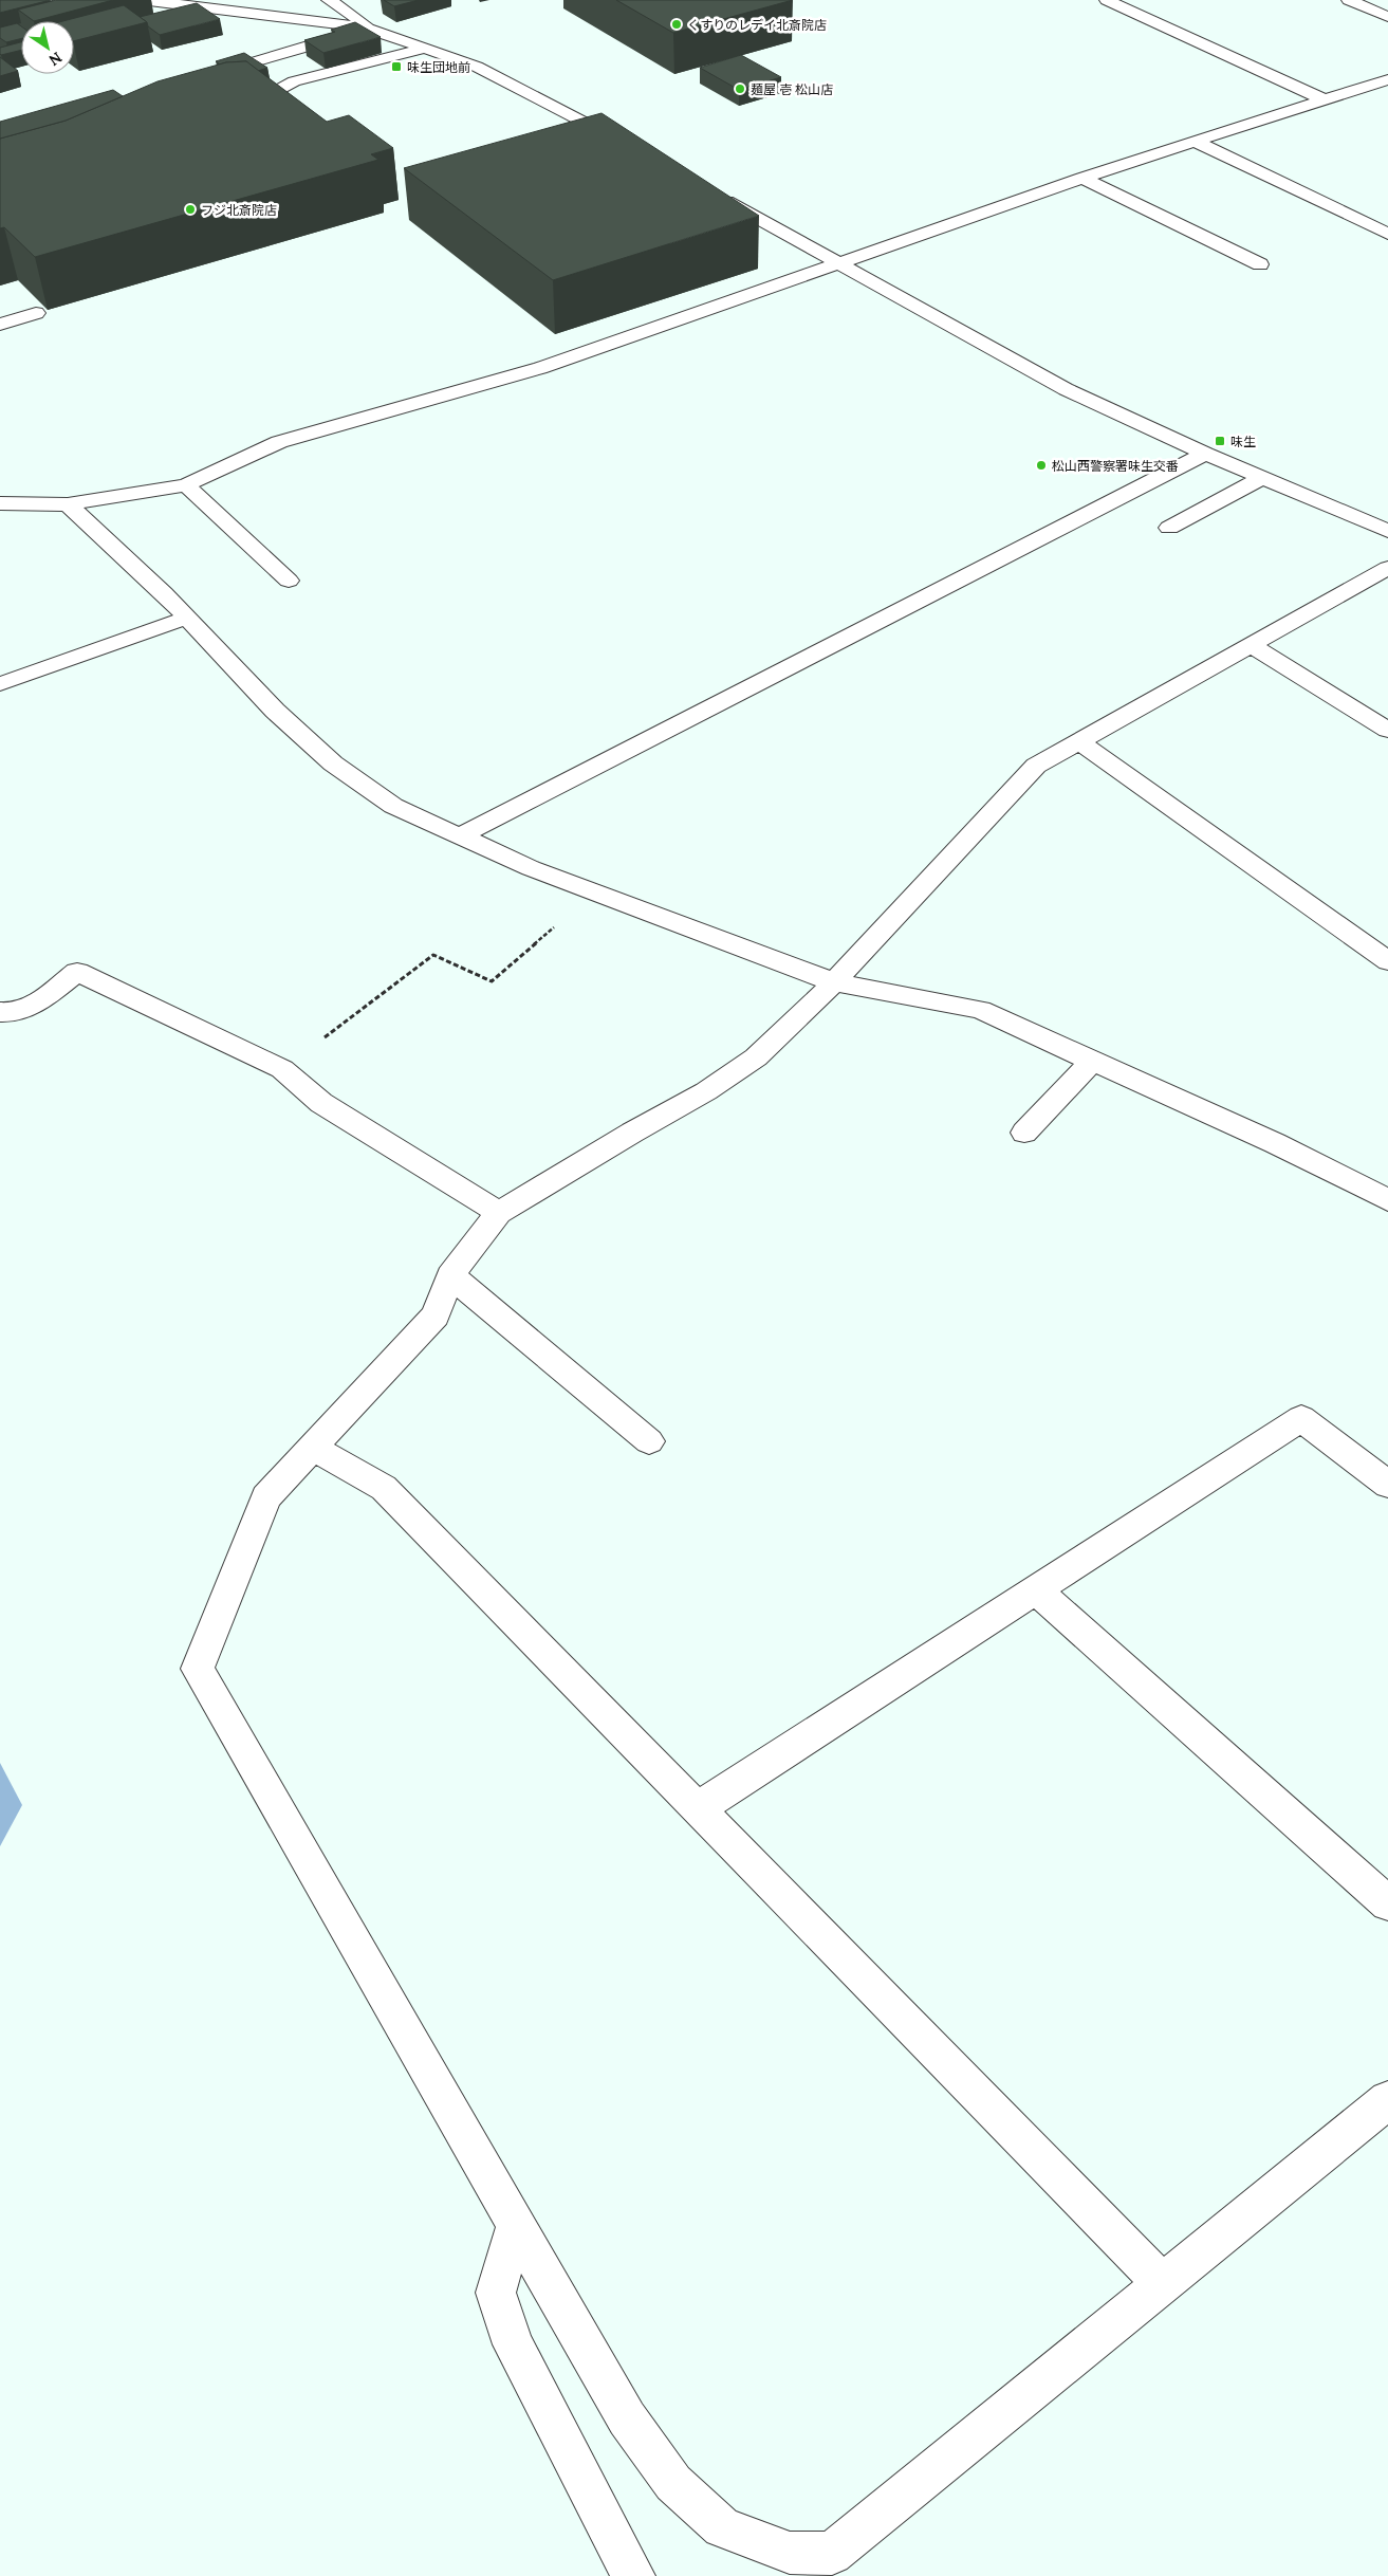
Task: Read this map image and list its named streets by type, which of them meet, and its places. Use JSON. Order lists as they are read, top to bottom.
{
  "places": {
    "other": [
      "くすりのレデイ北斎院店",
      "麺屋 壱 松山店",
      "フジ北斎院店",
      "松山西警察署味生交番"
    ],
    "transit": ["味生団地前", "味生"]
  },
  "north": "bottom right"
}
